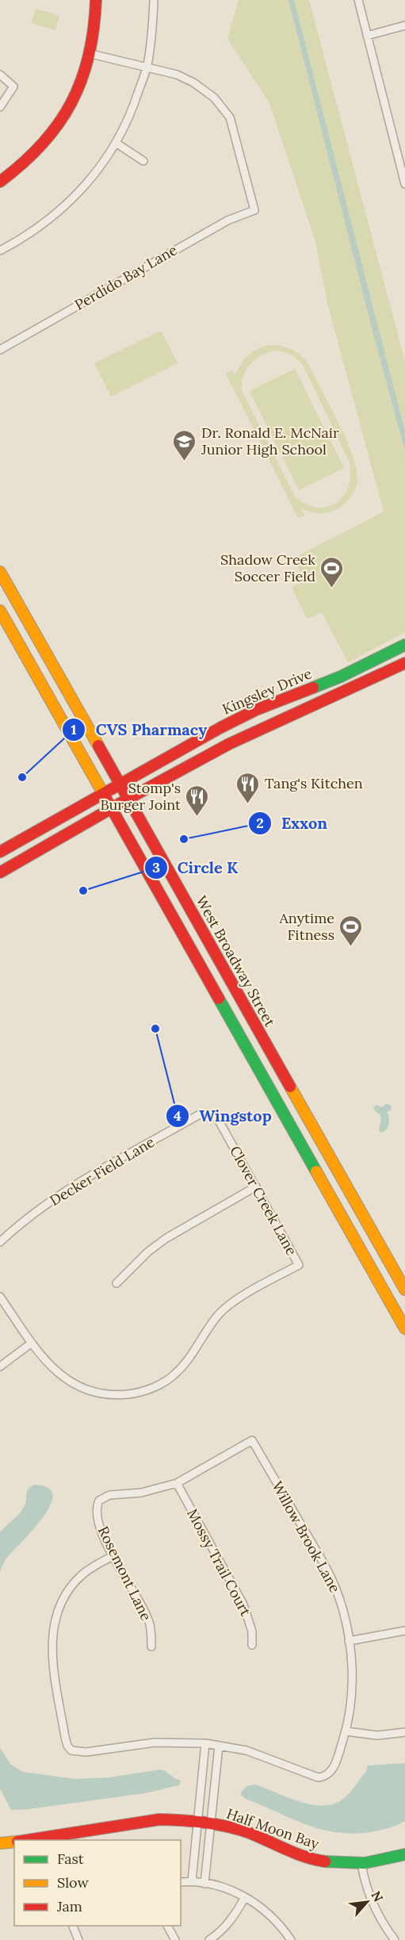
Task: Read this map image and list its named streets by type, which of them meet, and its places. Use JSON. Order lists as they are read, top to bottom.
{
  "streets": {
    "main road": ["Kingsley Drive", "West Broadway Street", "Half Moon Bay"],
    "street": [
      "Perdido Bay Lane",
      "Decker Field Lane",
      "Clover Creek Lane",
      "Willow Brook Lane",
      "Mossy Trail Court",
      "Rosemont Lane"
    ]
  },
  "crossings": [
    ["Kingsley Drive", "West Broadway Street"],
    ["Decker Field Lane", "Clover Creek Lane"],
    ["Willow Brook Lane", "Mossy Trail Court"],
    ["Willow Brook Lane", "Rosemont Lane"],
    ["Mossy Trail Court", "Rosemont Lane"]
  ],
  "places": {
    "school or university": ["Dr. Ronald E. McNair Junior High School"],
    "sports": ["Shadow Creek Soccer Field", "Anytime Fitness"],
    "other": [
      "CVS Pharmacy",
      "Exxon",
      "Circle K",
      "Wingstop"
    ],
    "restaurant": ["Tang's Kitchen", "Stomp's Burger Joint"]
  },
  "legend": ["Fast", "Slow", "Jam"],
  "north": "top right"
}
